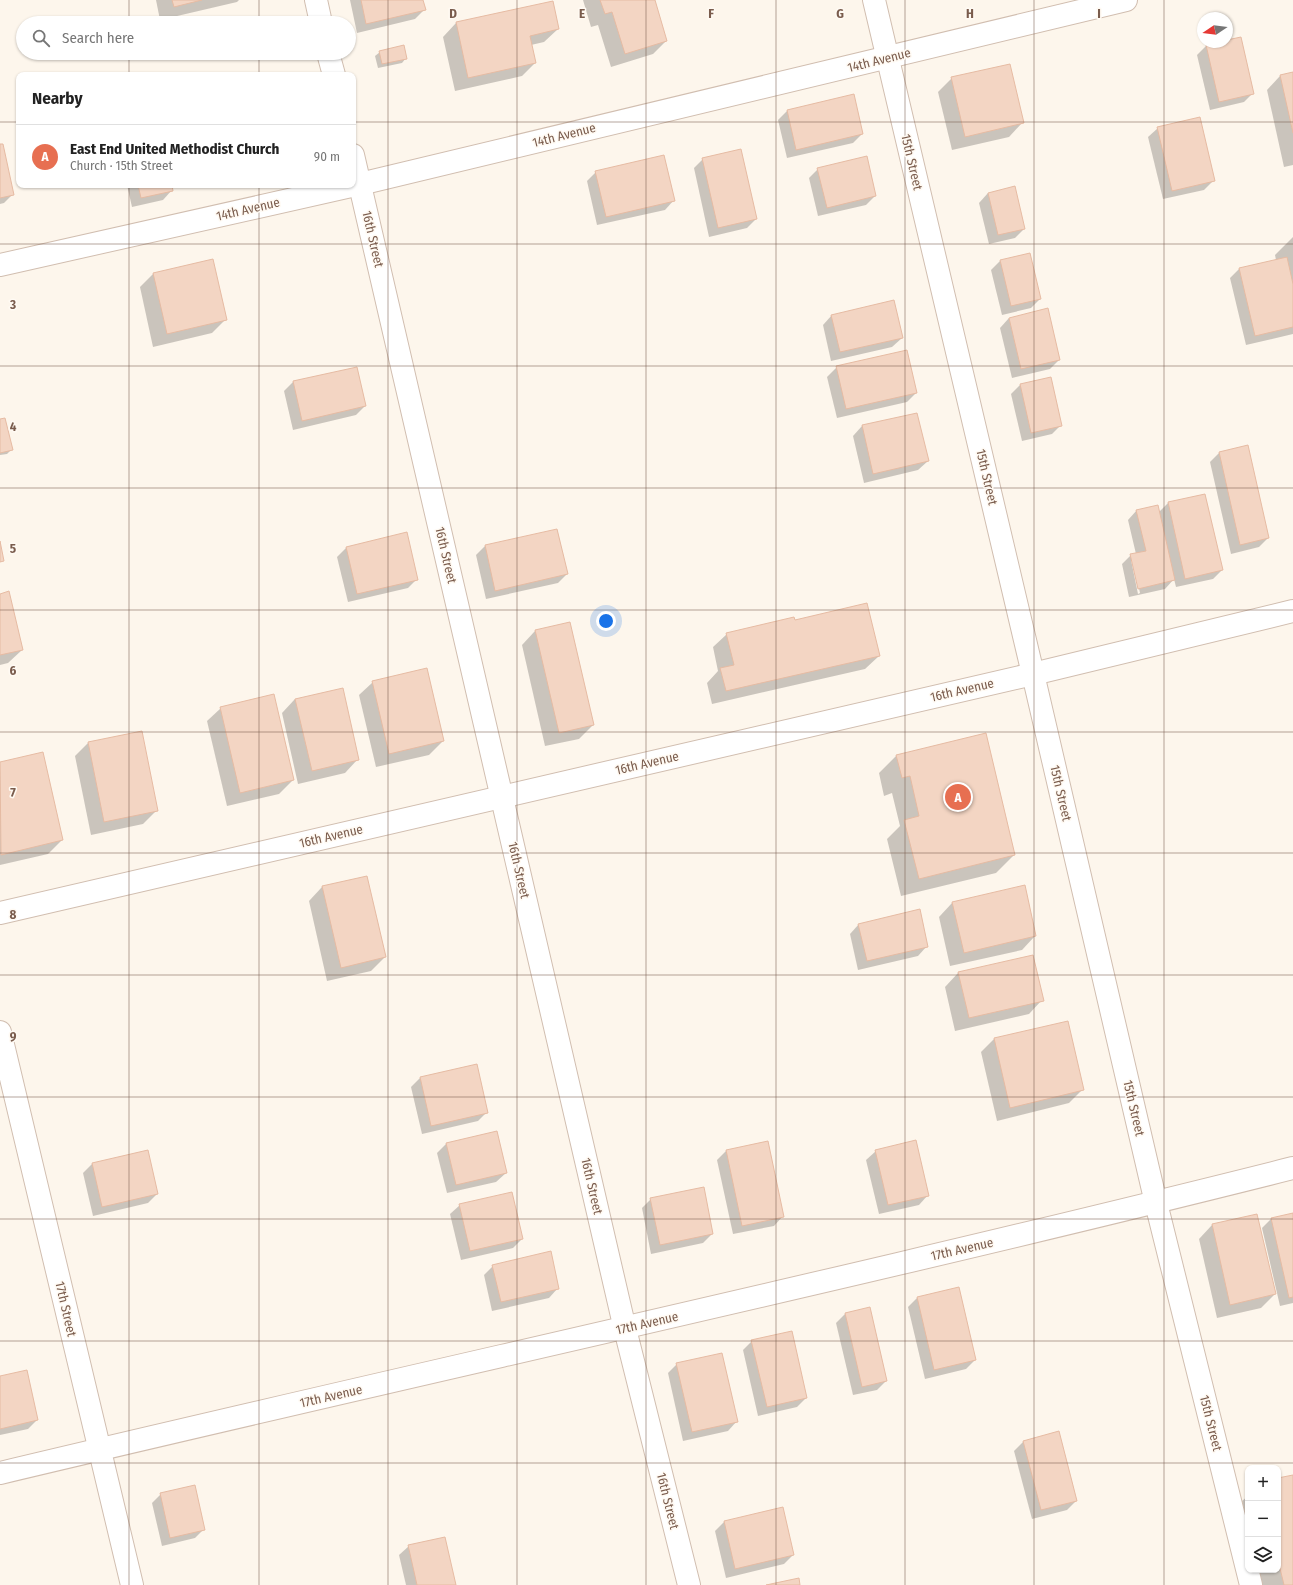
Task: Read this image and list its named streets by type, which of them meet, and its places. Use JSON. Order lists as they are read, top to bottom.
{
  "streets": {
    "street": [
      "14th Avenue",
      "15th Street",
      "16th Street",
      "16th Avenue",
      "17th Avenue",
      "17th Street"
    ]
  },
  "crossings": [
    ["14th Avenue", "15th Street"],
    ["14th Avenue", "16th Street"],
    ["15th Street", "16th Avenue"],
    ["15th Street", "17th Avenue"],
    ["16th Street", "16th Avenue"],
    ["16th Street", "17th Avenue"],
    ["17th Avenue", "17th Street"]
  ],
  "north": "left",
  "page": {
    "search": "Search here",
    "heading": "Nearby",
    "list": [
      {
        "mark": "A",
        "name": "East End United Methodist Church",
        "note": "Church · 15th Street",
        "value": "90 m"
      }
    ],
    "pins": "A",
    "map_buttons": ["+", "−"]
  },
  "grid": {
    "columns": [
      "D",
      "E",
      "F",
      "G",
      "H",
      "I"
    ],
    "rows": [
      "3",
      "4",
      "5",
      "6",
      "7",
      "8",
      "9"
    ]
  }
}
